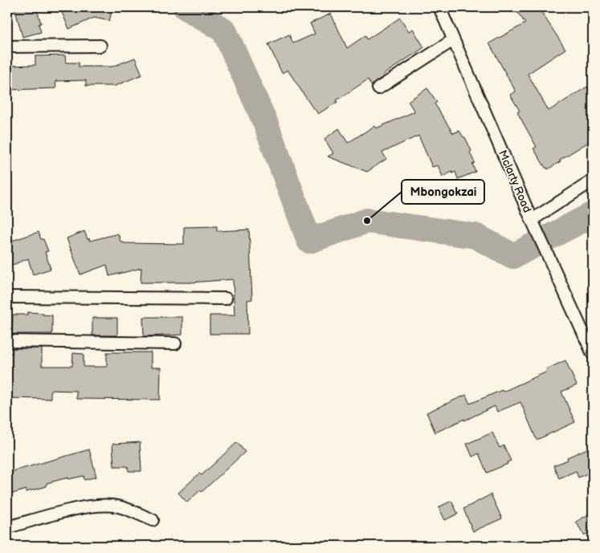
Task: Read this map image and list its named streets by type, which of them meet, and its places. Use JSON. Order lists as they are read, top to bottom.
{
  "streets": {
    "street": ["Mclarty Road"]
  },
  "places": ["Mbongokzai"]
}
